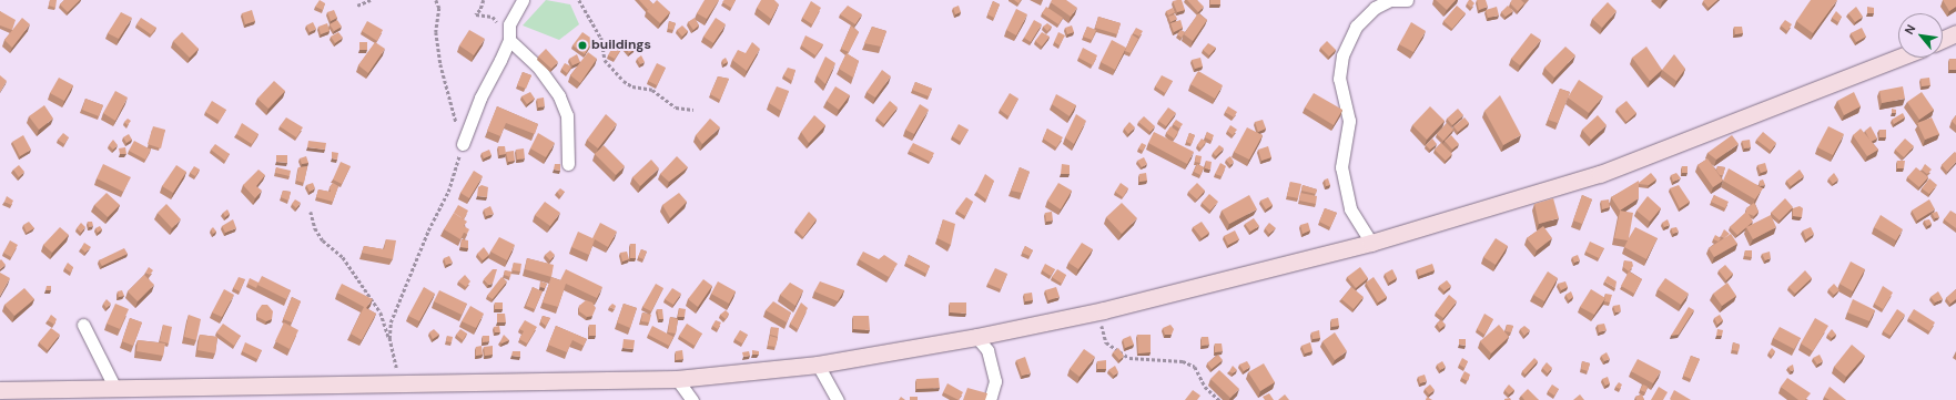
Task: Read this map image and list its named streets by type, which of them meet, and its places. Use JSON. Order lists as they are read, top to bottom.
{
  "places": ["buildings"],
  "north": "top left"
}
